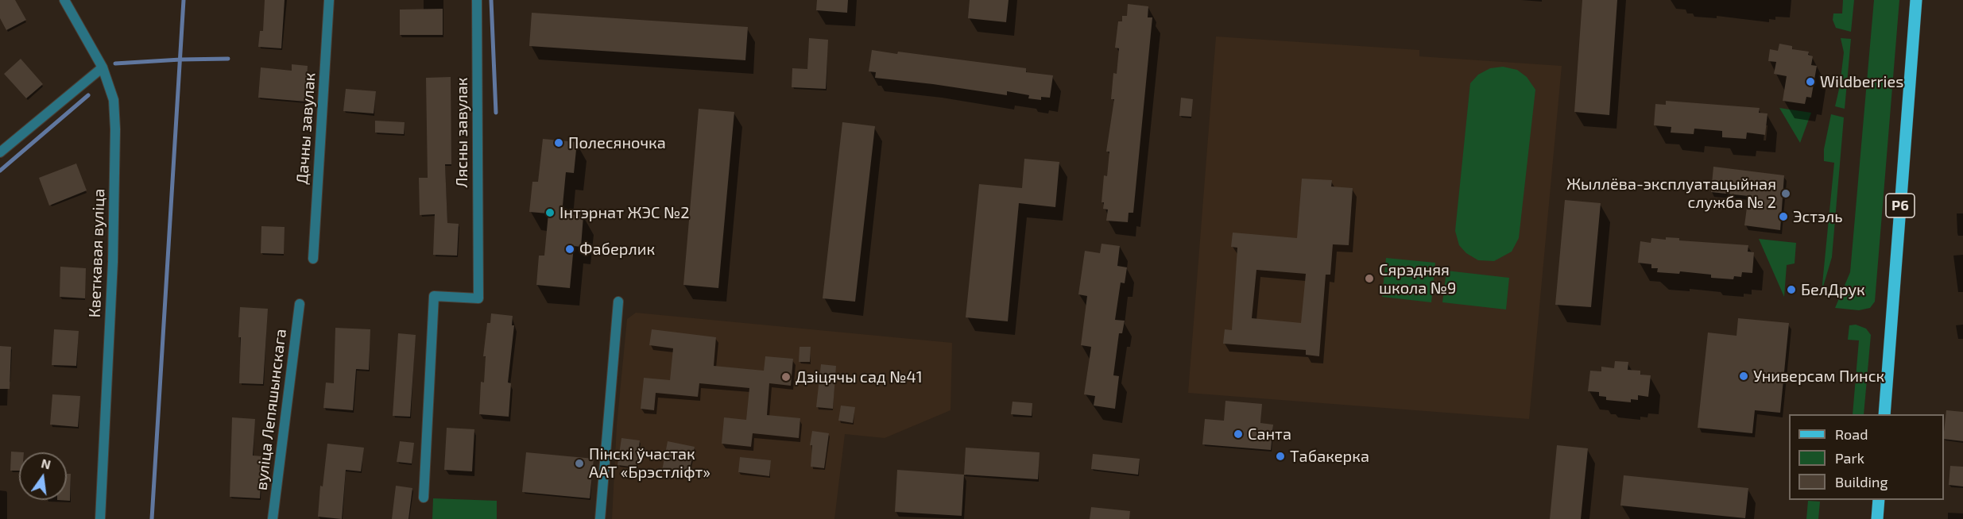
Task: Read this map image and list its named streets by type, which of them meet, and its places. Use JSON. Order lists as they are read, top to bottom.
{
  "streets": {
    "main road": ["Р6"],
    "street": [
      "Дачны завулак",
      "Лясны завулак",
      "Кветкавая вуліца",
      "вуліца Лепяшынскага"
    ]
  },
  "places": [
    "Wildberries",
    "Полесяночка",
    "Жыллёва-эксплуатацыйная служба № 2",
    "Інтэрнат ЖЭС №2",
    "Эстэль",
    "Фаберлик",
    "Сярэдняя школа №9",
    "БелДрук",
    "Универсам Пинск",
    "Дзіцячы сад №41",
    "Санта",
    "Табакерка",
    "Пінскі ўчастак ААТ «Брэстліфт»"
  ],
  "legend": ["Road", "Park", "Building"],
  "north": "top"
}
